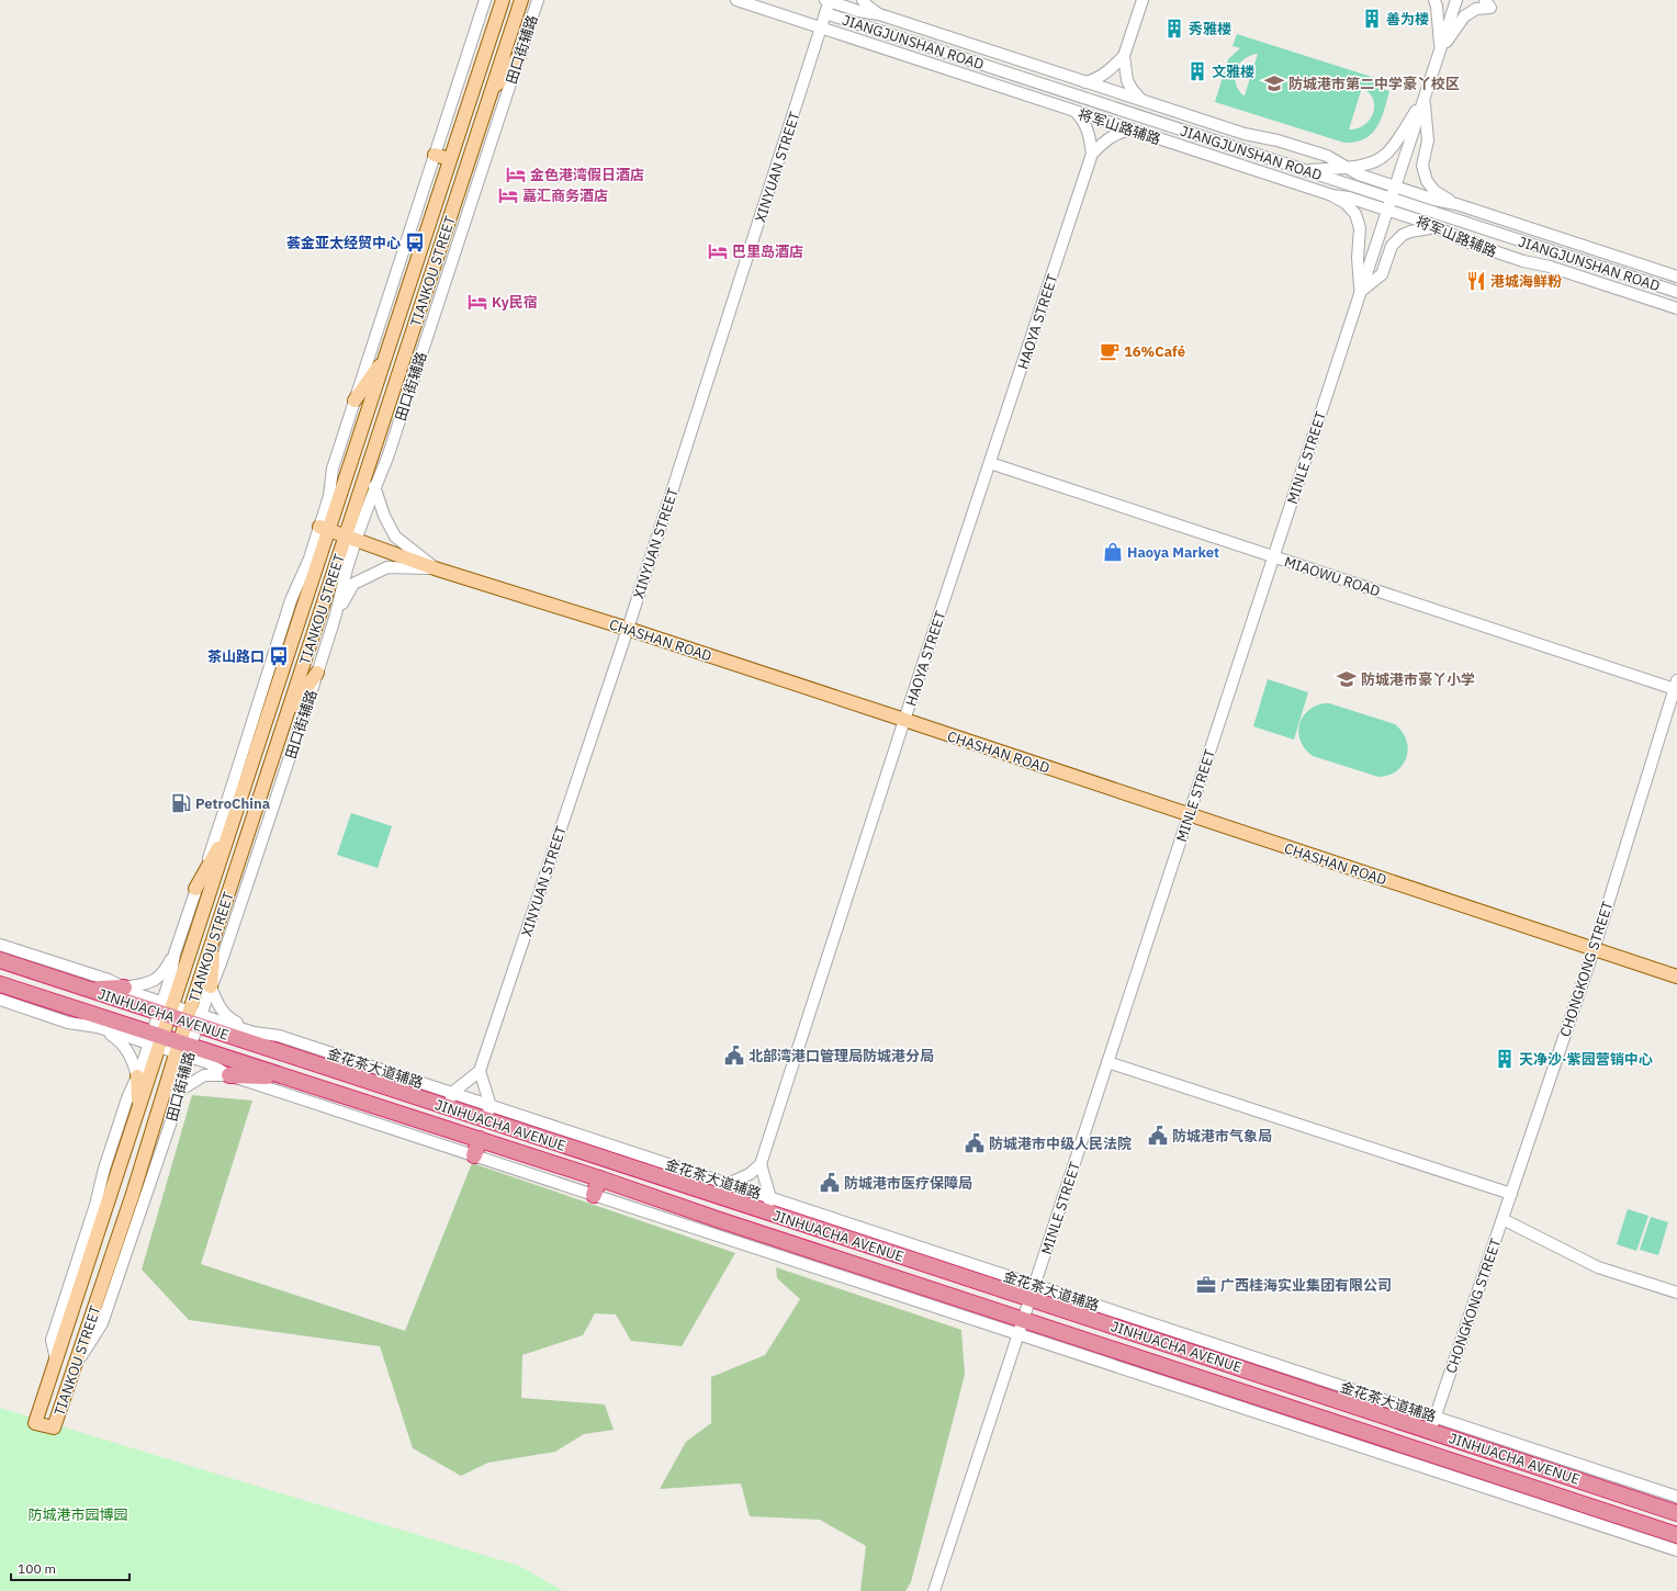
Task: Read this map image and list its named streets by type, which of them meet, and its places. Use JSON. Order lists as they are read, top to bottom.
{
  "streets": {
    "highway": ["JINHUACHA AVENUE"],
    "main road": ["TIANKOU STREET", "CHASHAN ROAD"],
    "street": [
      "JIANGJUNSHAN ROAD",
      "田口街辅路",
      "将军山路辅路",
      "XINYUAN STREET",
      "HAOYA STREET",
      "MINLE STREET",
      "MIAOWU ROAD",
      "CHONGKONG STREET",
      "金花茶大道辅路"
    ]
  },
  "crossings": [
    ["JIANGJUNSHAN ROAD", "XINYUAN STREET"],
    ["JIANGJUNSHAN ROAD", "MINLE STREET"],
    ["田口街辅路", "TIANKOU STREET"],
    ["田口街辅路", "CHASHAN ROAD"],
    ["田口街辅路", "JINHUACHA AVENUE"],
    ["田口街辅路", "金花茶大道辅路"],
    ["将军山路辅路", "XINYUAN STREET"],
    ["将军山路辅路", "HAOYA STREET"],
    ["将军山路辅路", "MINLE STREET"],
    ["XINYUAN STREET", "CHASHAN ROAD"],
    ["TIANKOU STREET", "CHASHAN ROAD"],
    ["TIANKOU STREET", "JINHUACHA AVENUE"],
    ["TIANKOU STREET", "金花茶大道辅路"],
    ["HAOYA STREET", "MIAOWU ROAD"],
    ["HAOYA STREET", "CHASHAN ROAD"],
    ["MINLE STREET", "MIAOWU ROAD"],
    ["MINLE STREET", "CHASHAN ROAD"],
    ["MINLE STREET", "JINHUACHA AVENUE"],
    ["MIAOWU ROAD", "CHONGKONG STREET"],
    ["CHASHAN ROAD", "CHONGKONG STREET"],
    ["CHONGKONG STREET", "JINHUACHA AVENUE"],
    ["CHONGKONG STREET", "金花茶大道辅路"],
    ["JINHUACHA AVENUE", "金花茶大道辅路"]
  ],
  "parks": ["防城港市园博园"],
  "places": {
    "building": [
      "善为楼",
      "秀雅楼",
      "文雅楼",
      "天净沙·紫园营销中心"
    ],
    "school or university": ["防城港市第二中学豪丫校区", "防城港市豪丫小学"],
    "hotel": [
      "金色港湾假日酒店",
      "嘉汇商务酒店",
      "巴里岛酒店",
      "Ky民宿"
    ],
    "bus stop": ["荟金亚太经贸中心", "茶山路口"],
    "restaurant": ["港城海鲜粉"],
    "cafe": ["16%Café"],
    "shop": ["Haoya Market"],
    "fuel station": ["PetroChina"],
    "public building": [
      "北部湾港口管理局防城港分局",
      "防城港市气象局",
      "防城港市中级人民法院",
      "防城港市医疗保障局"
    ],
    "office": ["广西桂海实业集团有限公司"]
  },
  "scale_bar": "100 m"
}
